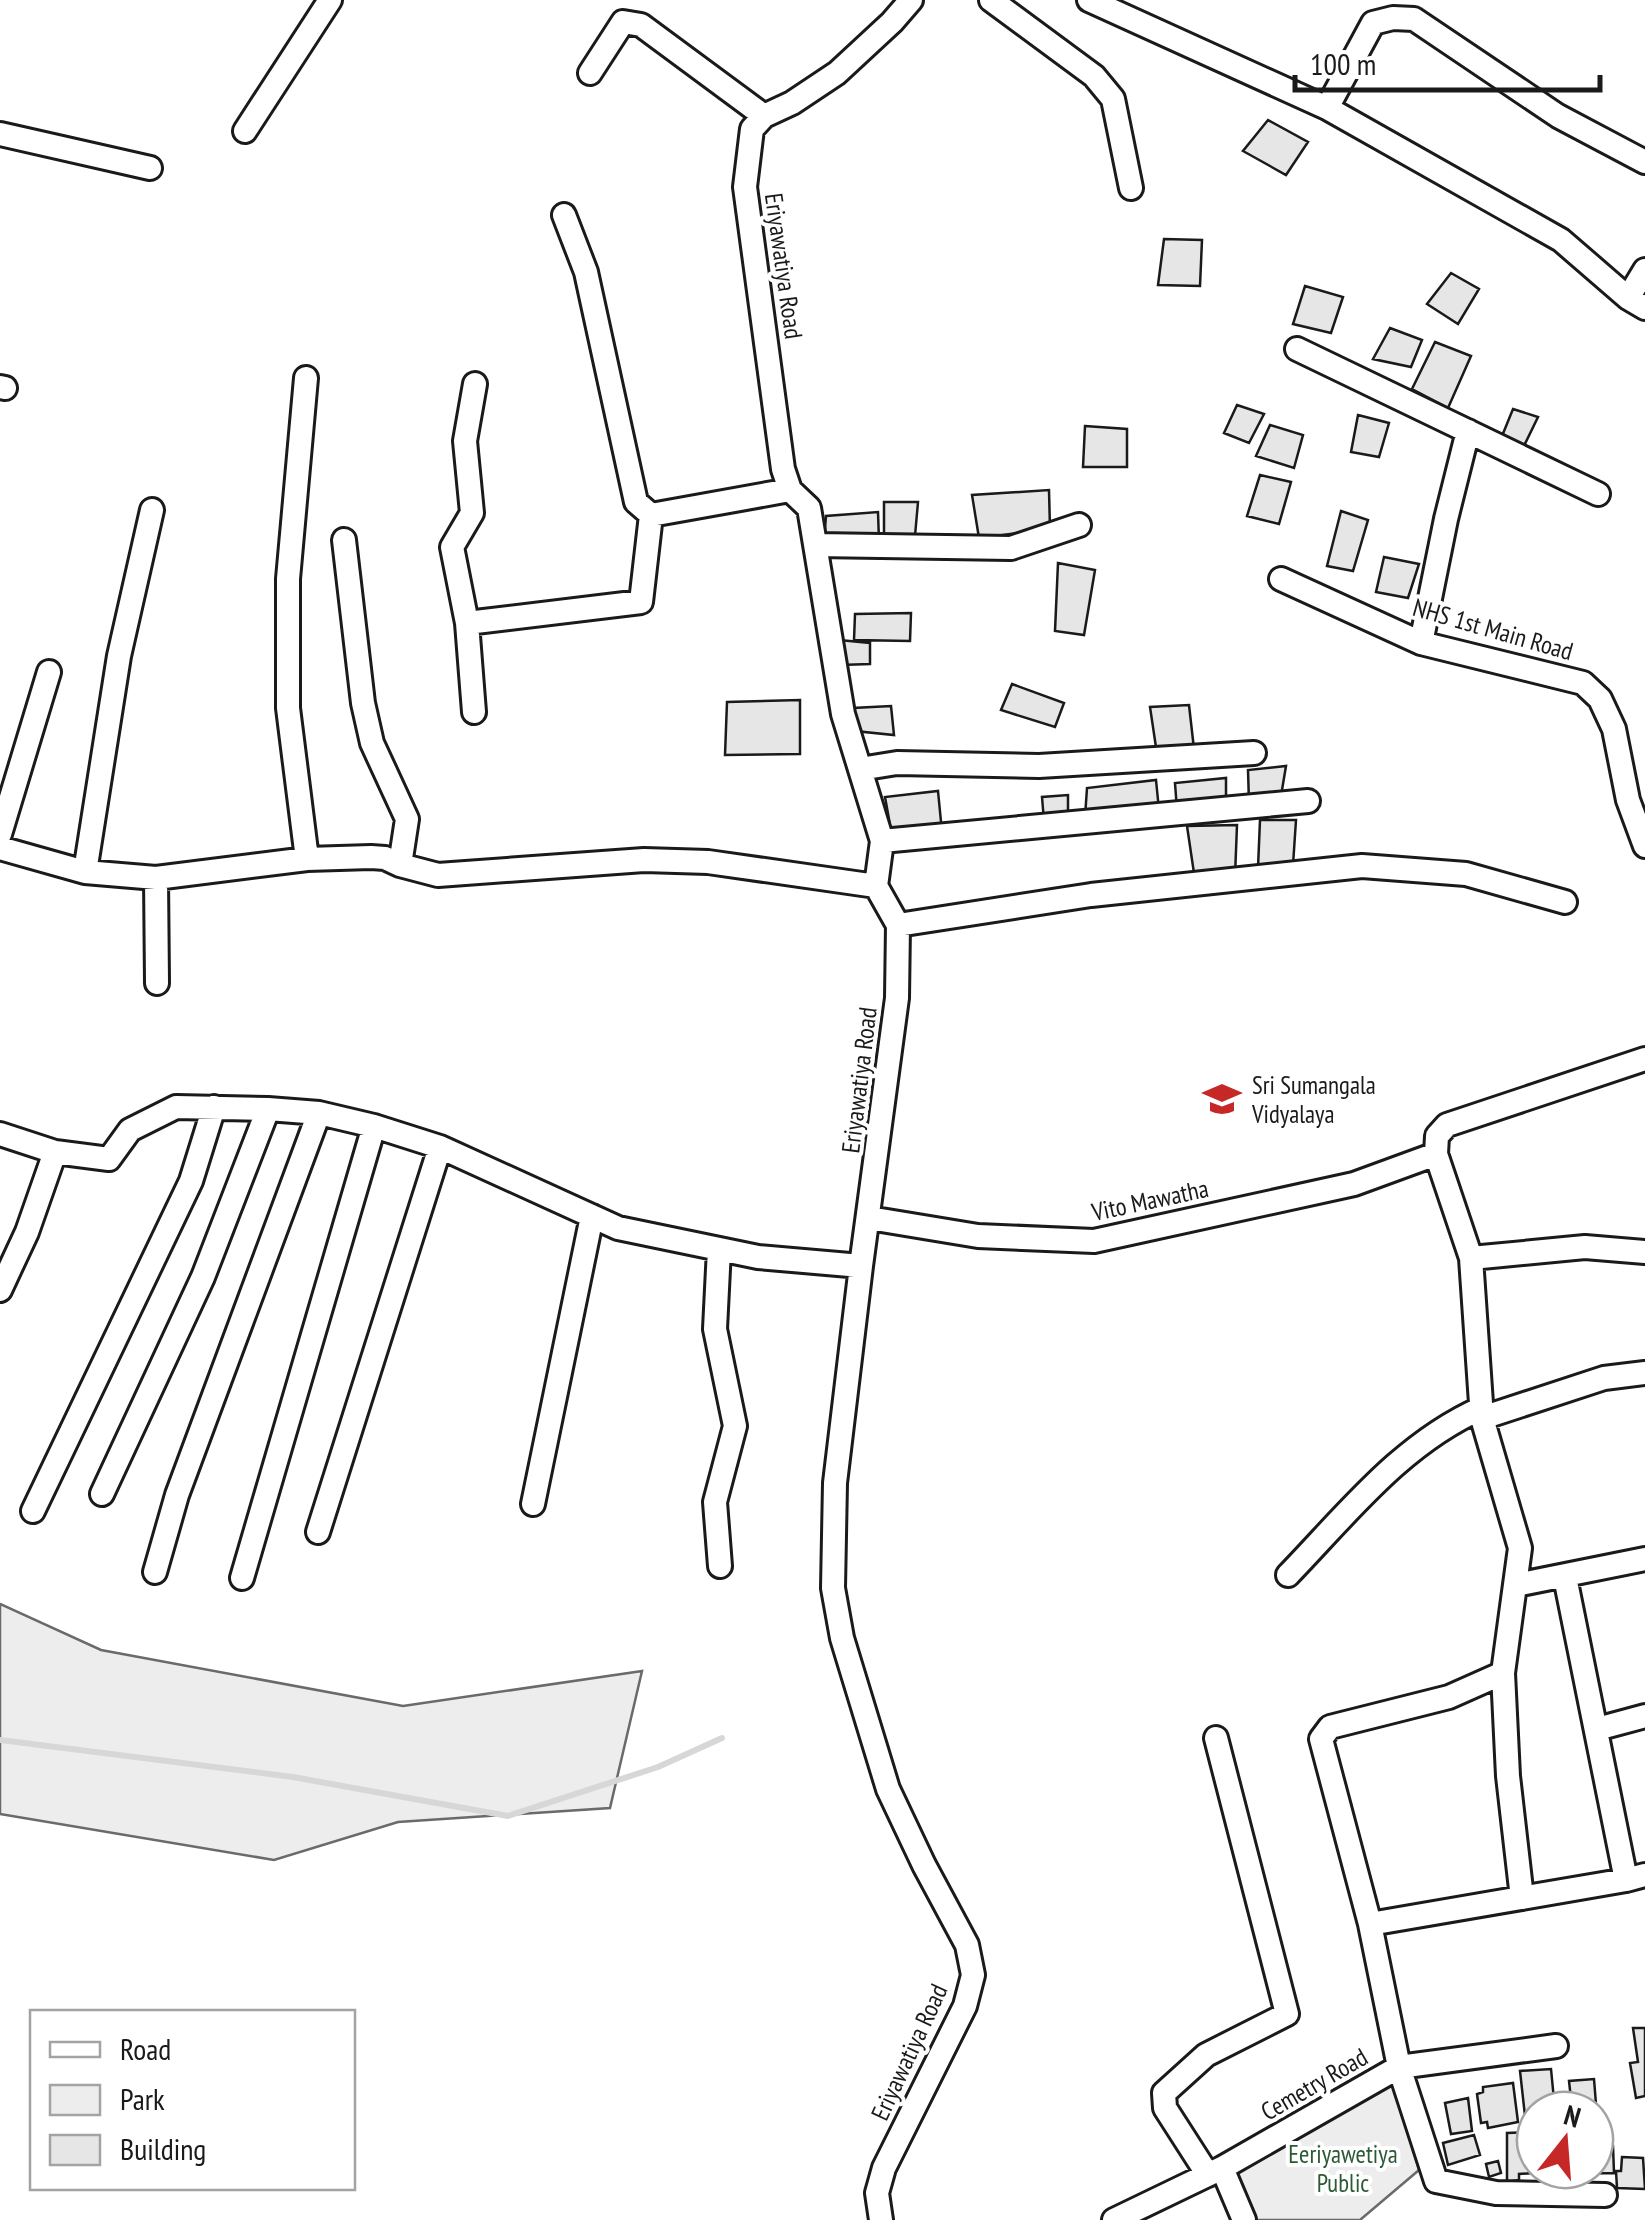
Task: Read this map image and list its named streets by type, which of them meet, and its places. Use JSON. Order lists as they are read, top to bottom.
{
  "streets": {
    "street": [
      "Eriyawatiya Road",
      "NHS 1st Main Road",
      "Vito Mawatha",
      "Cemetry Road"
    ]
  },
  "crossings": [
    ["Eriyawatiya Road", "Vito Mawatha"]
  ],
  "parks": ["Eeriyawetiya Public"],
  "places": {
    "school or university": ["Sri Sumangala Vidyalaya"]
  },
  "legend": ["Road", "Park", "Building"],
  "scale_bar": "100 m",
  "north": "top"
}
